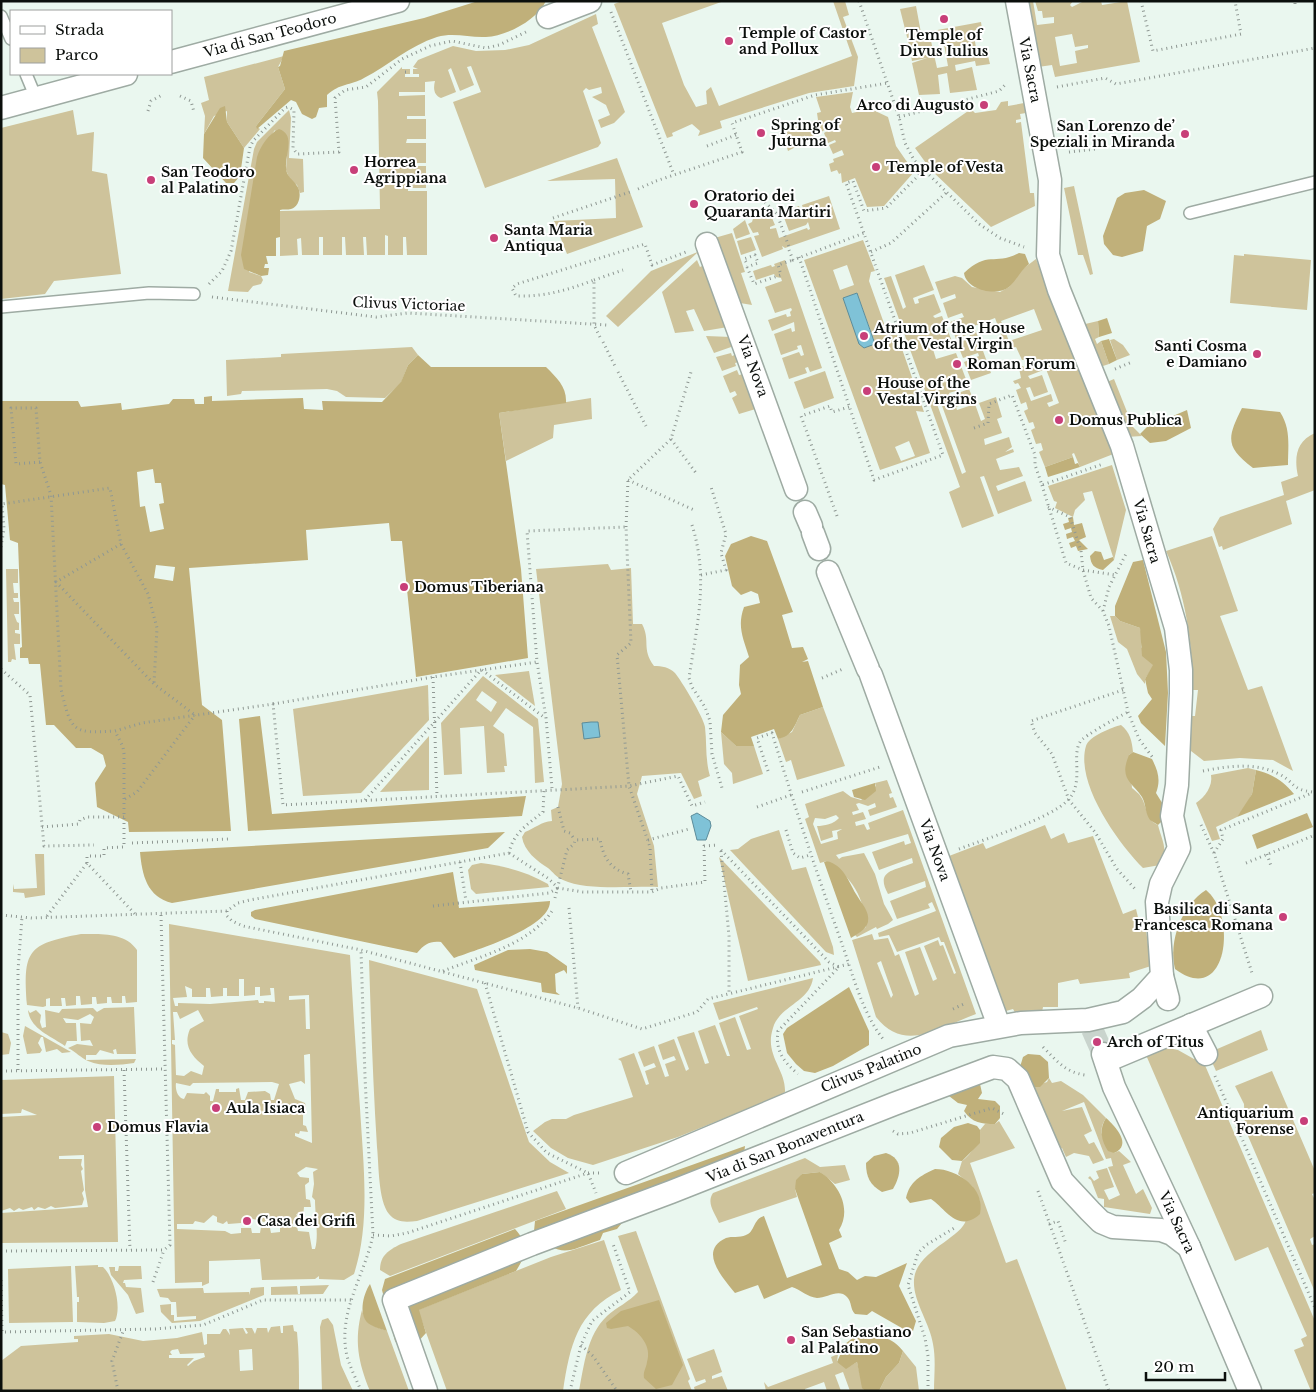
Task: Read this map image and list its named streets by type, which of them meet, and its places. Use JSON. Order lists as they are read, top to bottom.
{
  "streets": {
    "street": [
      "Via di San Teodoro",
      "Via Sacra",
      "Via Nova",
      "Clivus Palatino",
      "Via di San Bonaventura"
    ],
    "path": ["Clivus Victoriae"]
  },
  "crossings": [
    ["Via Sacra", "Clivus Palatino"],
    ["Via Sacra", "Via di San Bonaventura"],
    ["Via Nova", "Clivus Palatino"]
  ],
  "places": [
    "Temple of Divus Iulius",
    "Temple of Castor and Pollux",
    "Arco di Augusto",
    "Spring of Juturna",
    "San Lorenzo de’ Speziali in Miranda",
    "Temple of Vesta",
    "Horrea Agrippiana",
    "San Teodoro al Palatino",
    "Oratorio dei Quaranta Martiri",
    "Santa Maria Antiqua",
    "Atrium of the House of the Vestal Virgin",
    "Santi Cosma e Damiano",
    "Roman Forum",
    "House of the Vestal Virgins",
    "Domus Publica",
    "Domus Tiberiana",
    "Basilica di Santa Francesca Romana",
    "Arch of Titus",
    "Aula Isiaca",
    "Antiquarium Forense",
    "Domus Flavia",
    "Casa dei Grifi",
    "San Sebastiano al Palatino"
  ],
  "legend": ["Strada", "Parco"],
  "scale_bar": "20 m"
}
